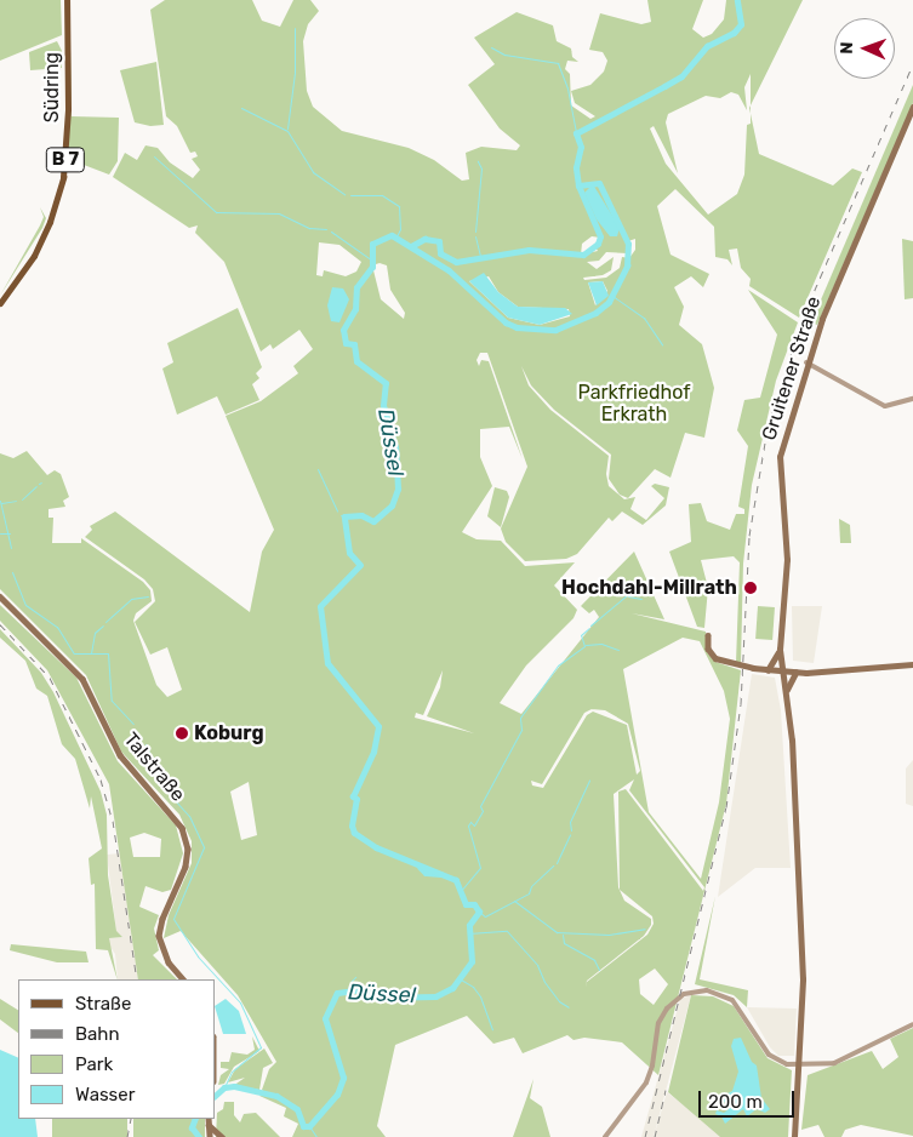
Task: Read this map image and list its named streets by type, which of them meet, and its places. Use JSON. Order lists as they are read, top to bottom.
{
  "streets": {
    "main road": [
      "Südring",
      "B 7",
      "Gruitener Straße",
      "Talstraße"
    ]
  },
  "water": ["Düssel"],
  "parks": ["Parkfriedhof Erkrath"],
  "places": ["Hochdahl-Millrath", "Koburg"],
  "legend": [
    "Straße",
    "Bahn",
    "Park",
    "Wasser"
  ],
  "scale_bar": "200 m",
  "north": "left"
}
